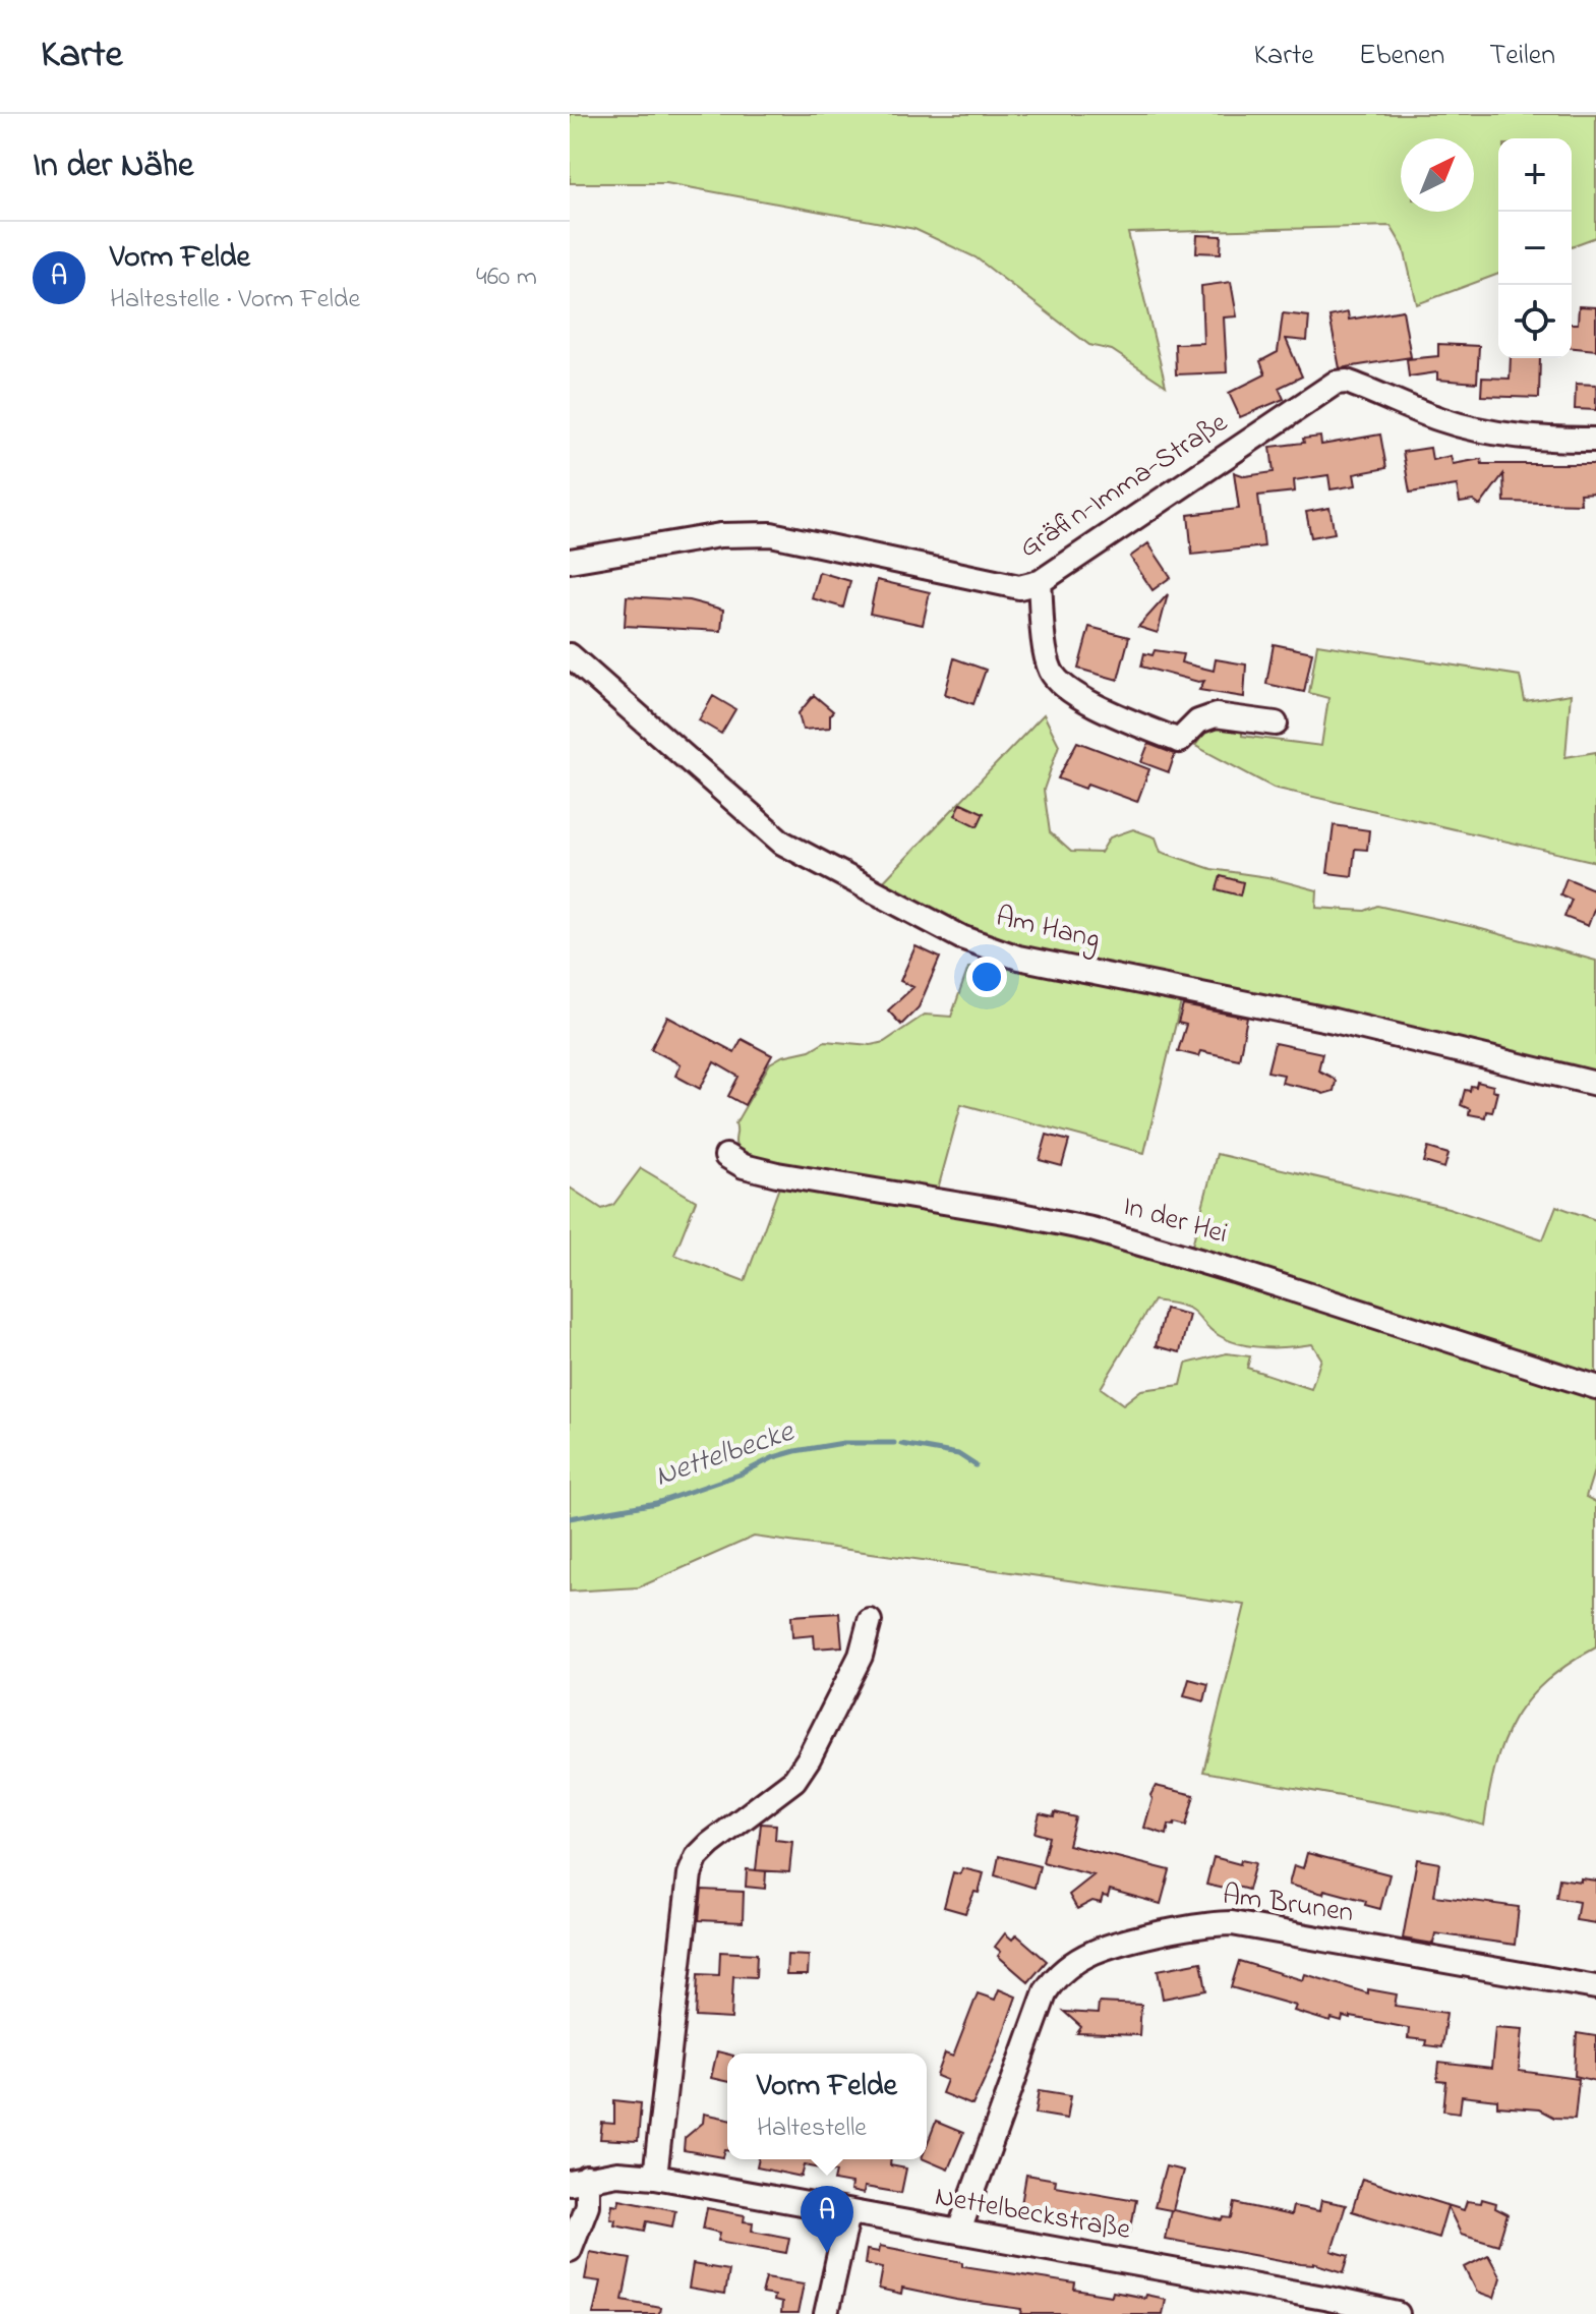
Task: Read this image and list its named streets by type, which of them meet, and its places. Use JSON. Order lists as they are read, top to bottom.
{
  "streets": {
    "street": [
      "Gräfin-Imma-Straße",
      "Am Hang",
      "In der Hei",
      "Am Brunen",
      "Nettelbeckstraße"
    ]
  },
  "crossings": [
    ["Am Brunen", "Nettelbeckstraße"]
  ],
  "water": ["Nettelbecke"],
  "north": "top right",
  "page": {
    "header": "Karte",
    "nav": ["Karte", "Ebenen", "Teilen"],
    "heading": "In der Nähe",
    "map_buttons": ["+", "−"],
    "list": [
      {
        "mark": "A",
        "name": "Vorm Felde",
        "note": "Haltestelle · Vorm Felde",
        "value": "460 m"
      }
    ],
    "popup": ["Vorm Felde", "Haltestelle"],
    "pins": "A"
  }
}
